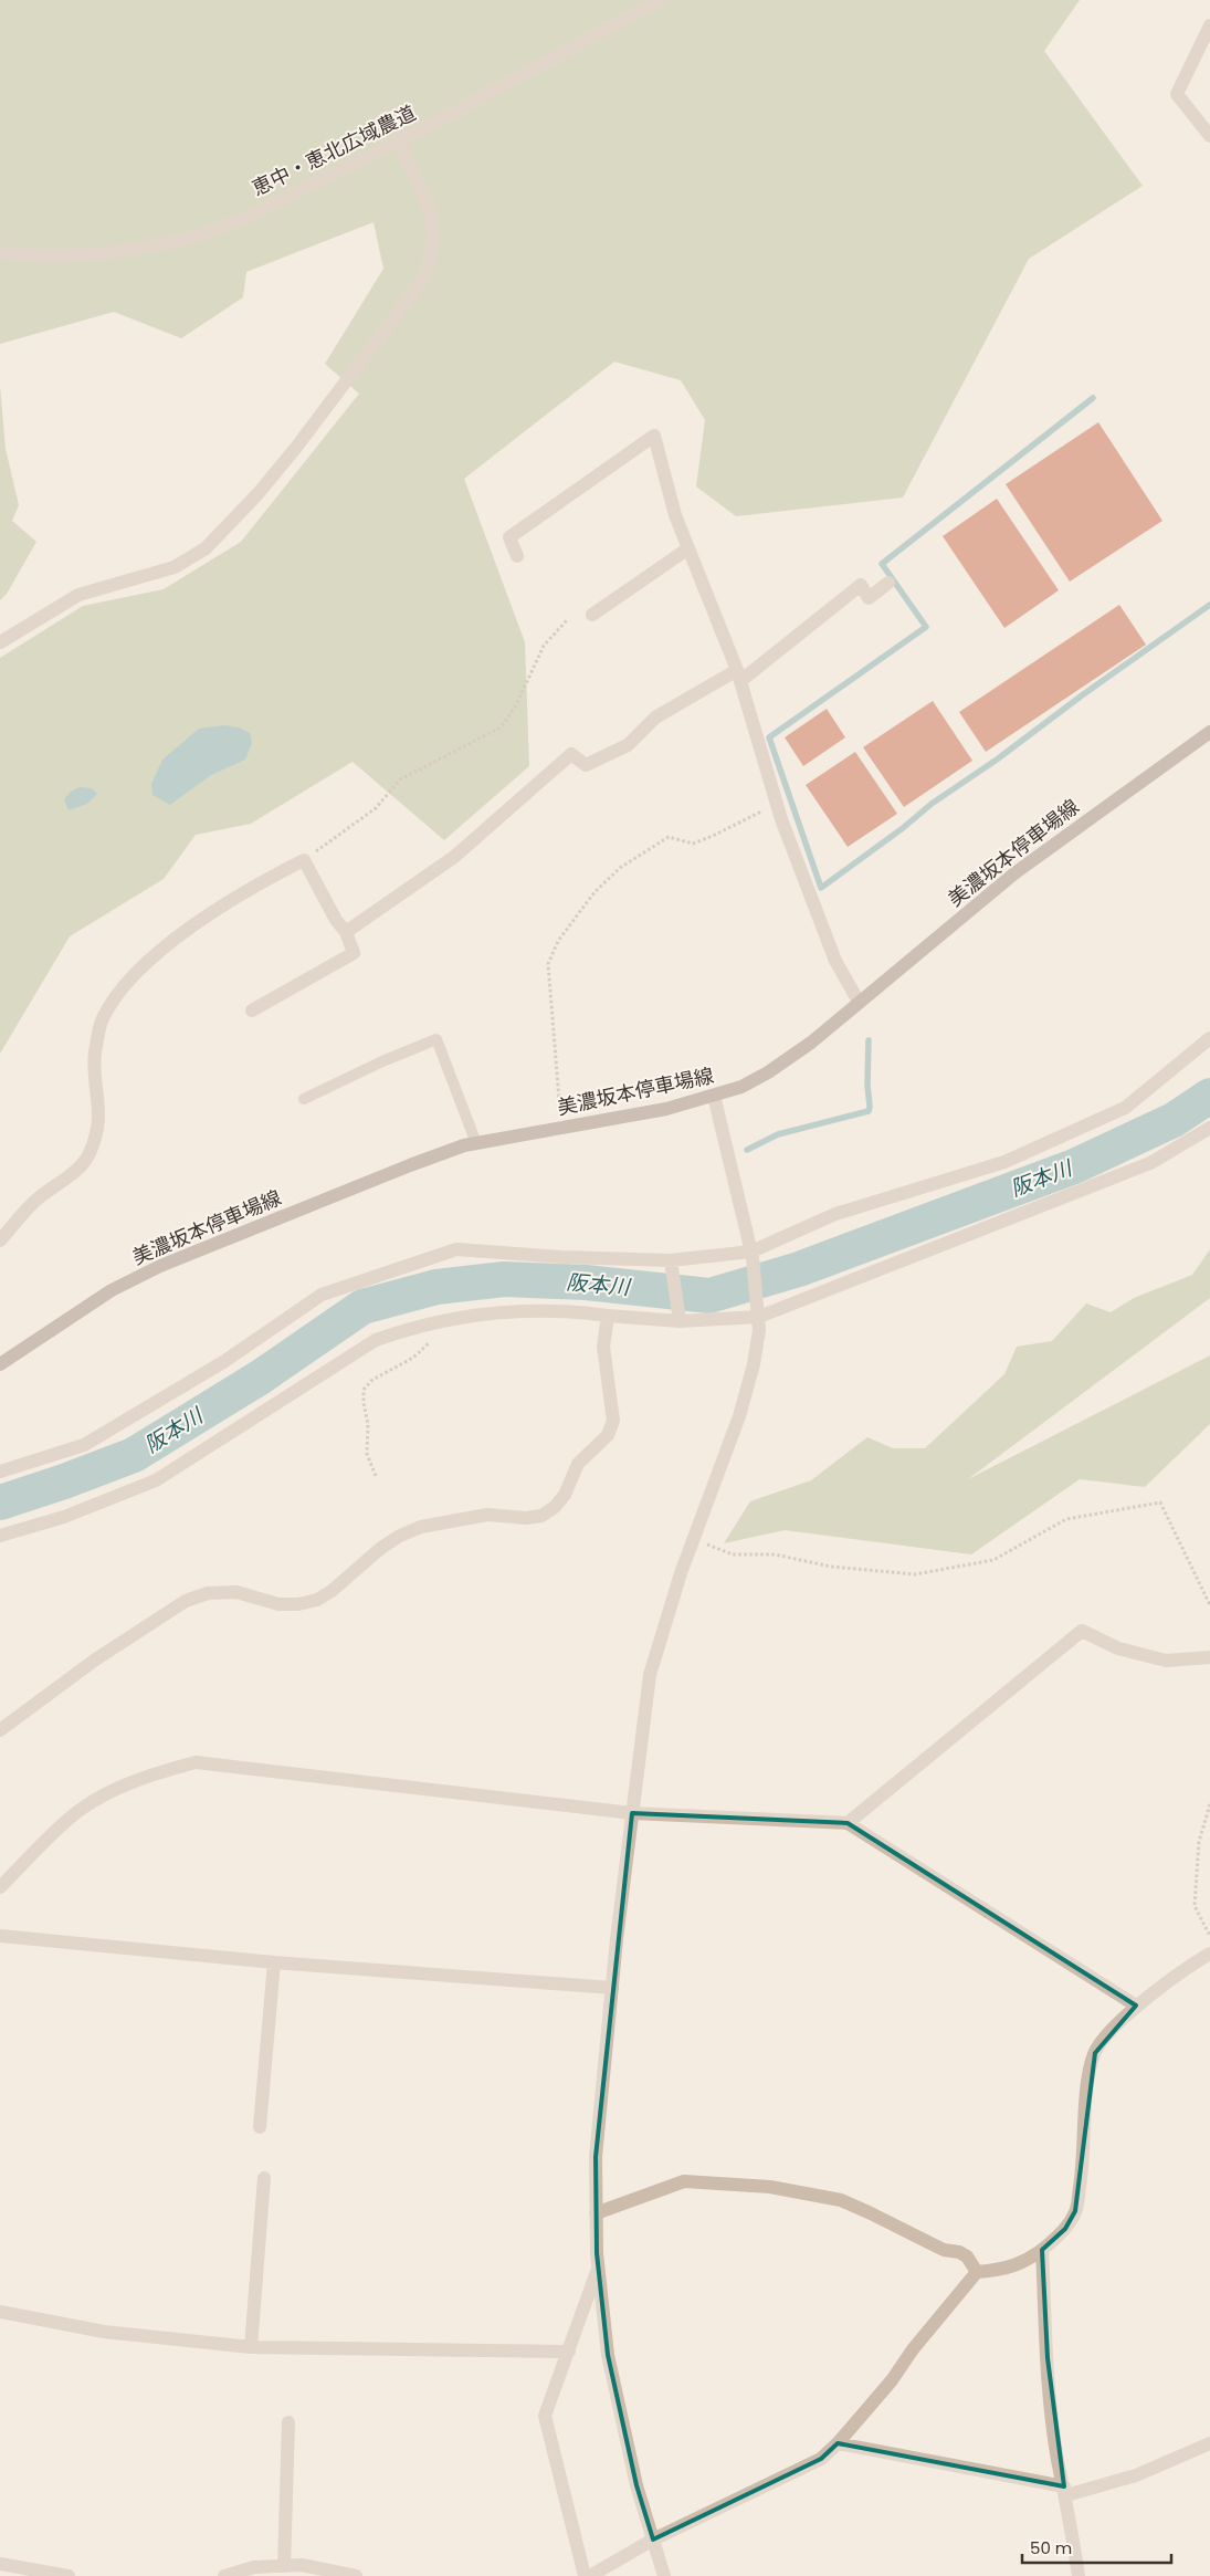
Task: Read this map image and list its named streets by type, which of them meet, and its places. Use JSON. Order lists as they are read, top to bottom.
{
  "streets": {
    "main road": ["美濃坂本停車場線"],
    "street": ["恵中・恵北広域農道"]
  },
  "water": ["阪本川"],
  "scale_bar": "50 m"
}
